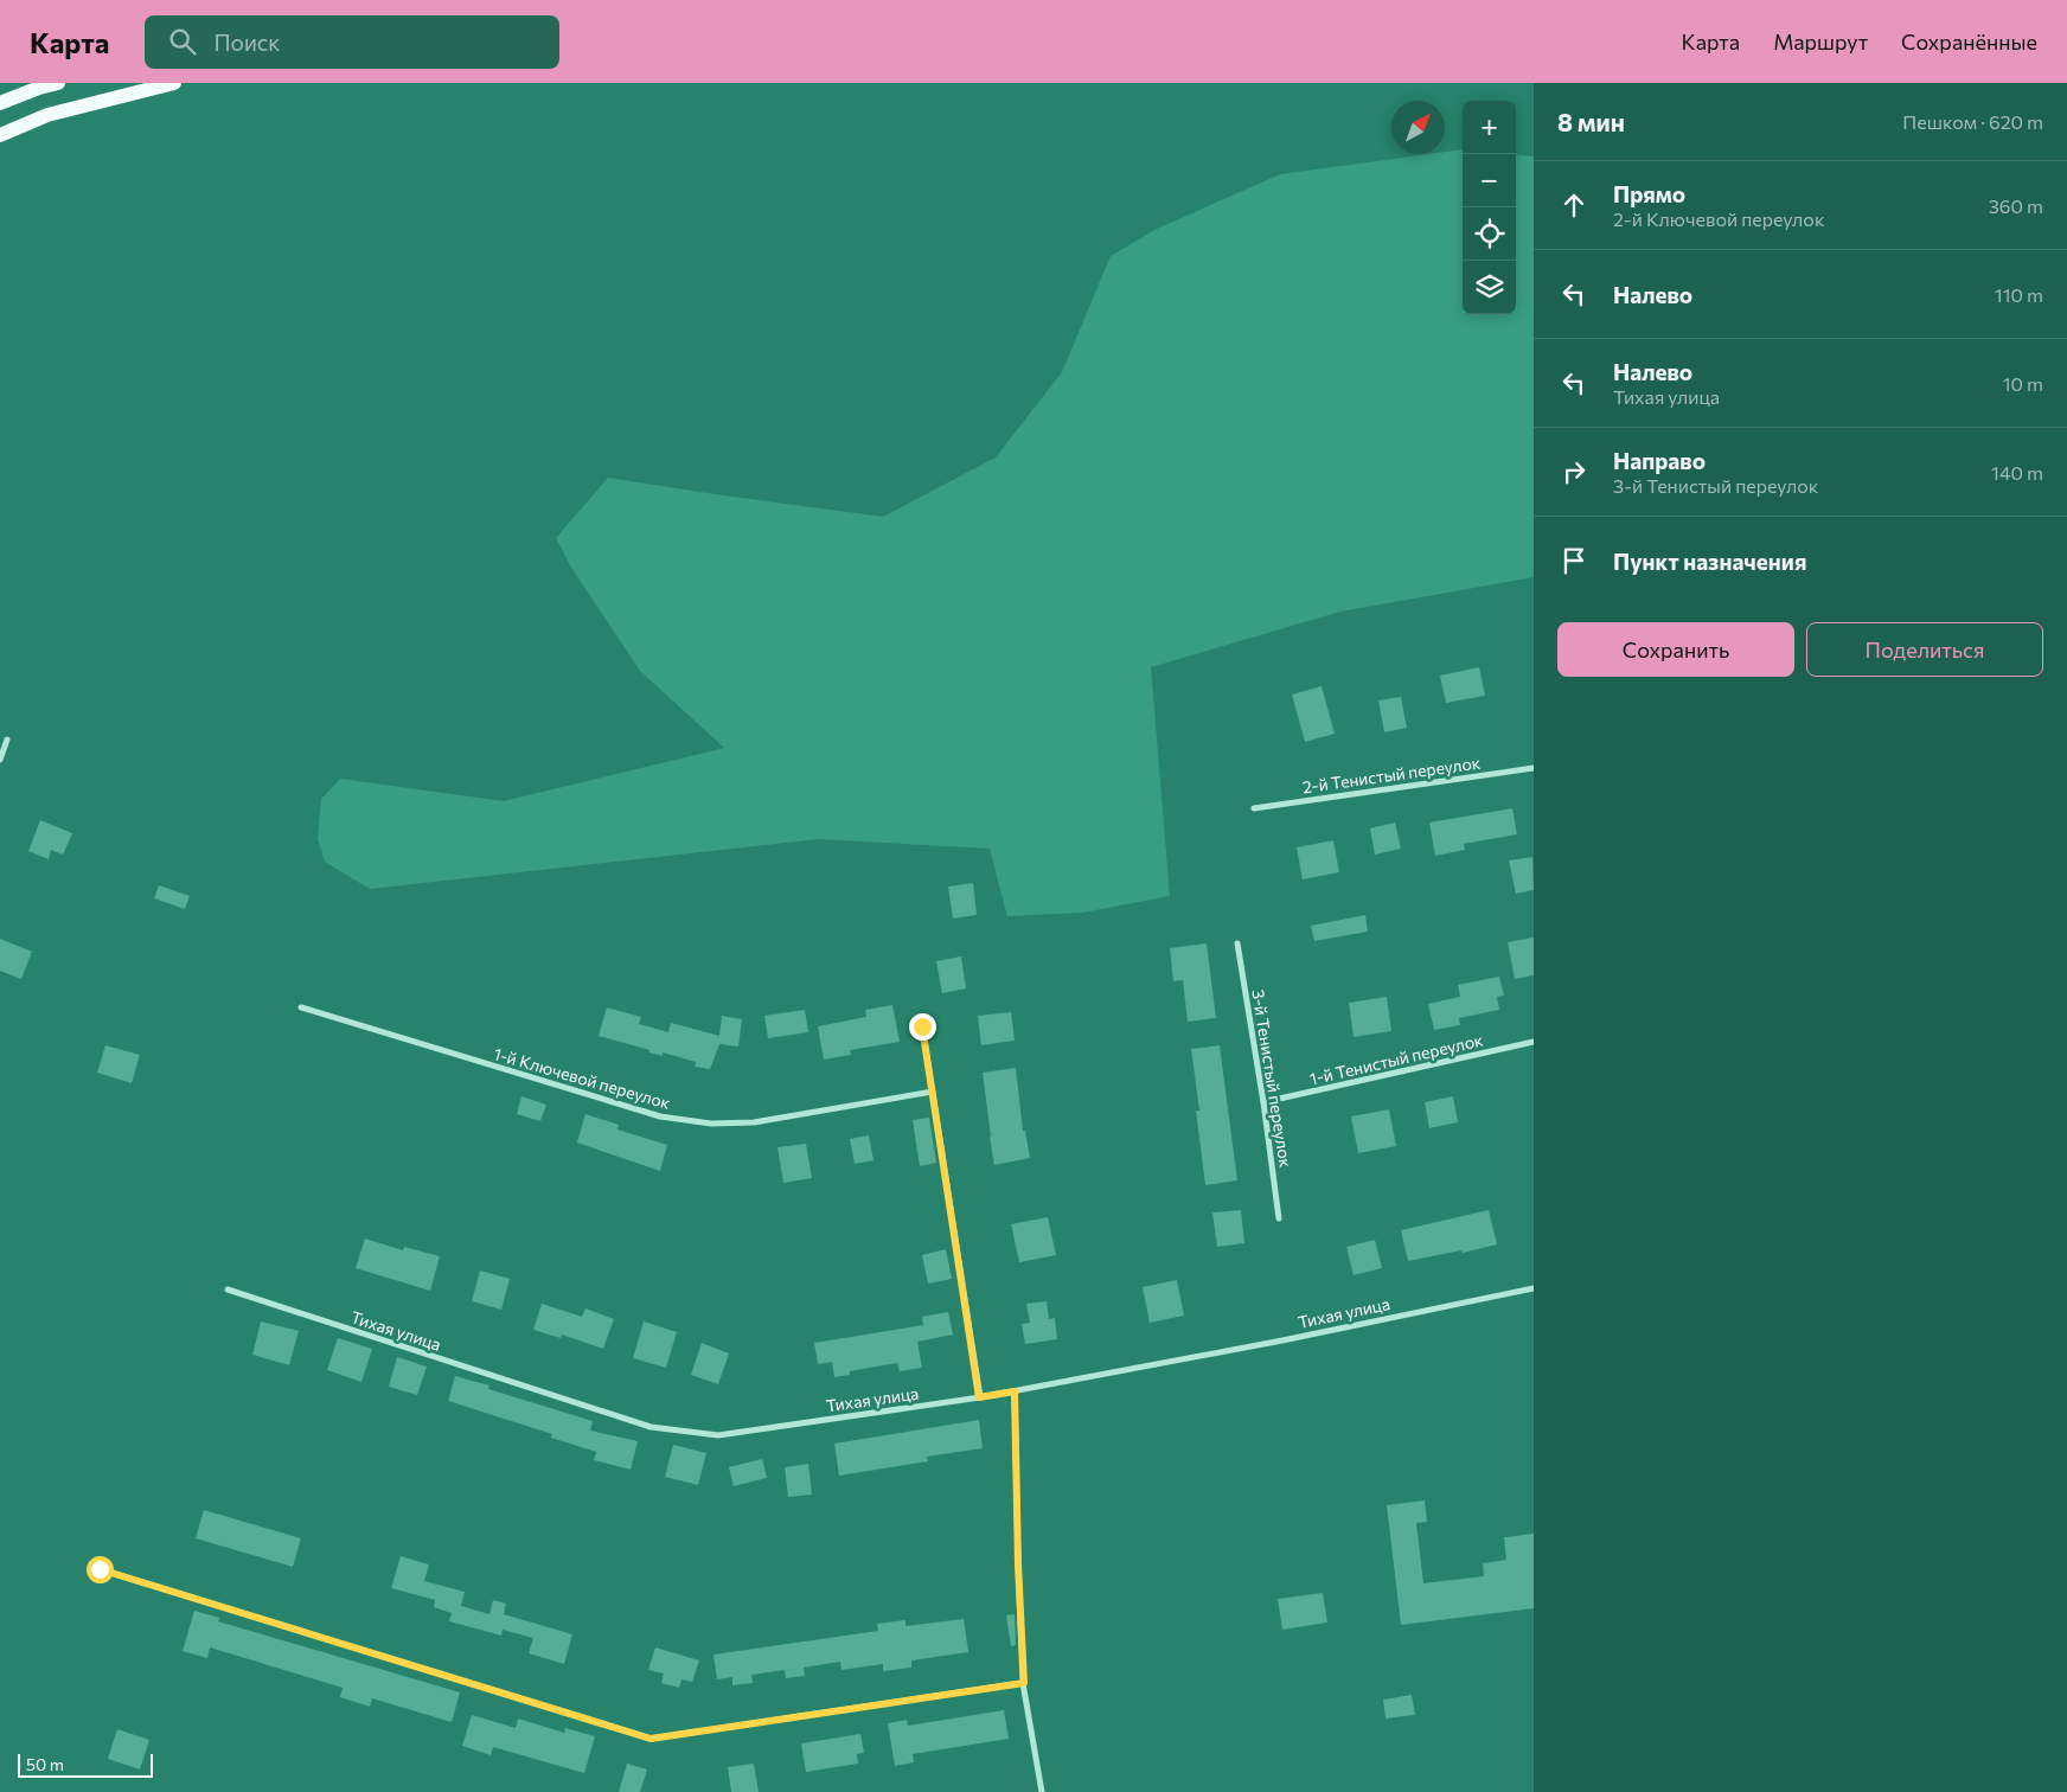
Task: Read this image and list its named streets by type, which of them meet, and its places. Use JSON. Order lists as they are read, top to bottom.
{
  "streets": {
    "street": [
      "2-й Тенистый переулок",
      "1-й Тенистый переулок",
      "1-й Ключевой переулок",
      "3-й Тенистый переулок",
      "Тихая улица"
    ]
  },
  "crossings": [
    ["1-й Тенистый переулок", "3-й Тенистый переулок"]
  ],
  "scale_bar": "50 m",
  "north": "top right",
  "page": {
    "header": "Карта",
    "search": "Поиск",
    "nav": ["Карта", "Маршрут", "Сохранённые"],
    "heading": ["8 мин", "Пешком · 620 m"],
    "map_buttons": ["+", "−"],
    "list": [
      ["Прямо", "2-й Ключевой переулок", "360 m"],
      ["Налево", "110 m"],
      ["Налево", "Тихая улица", "10 m"],
      ["Направо", "3-й Тенистый переулок", "140 m"],
      "Пункт назначения"
    ],
    "buttons": ["Сохранить", "Поделиться"],
    "scale": "50 m"
  }
}
